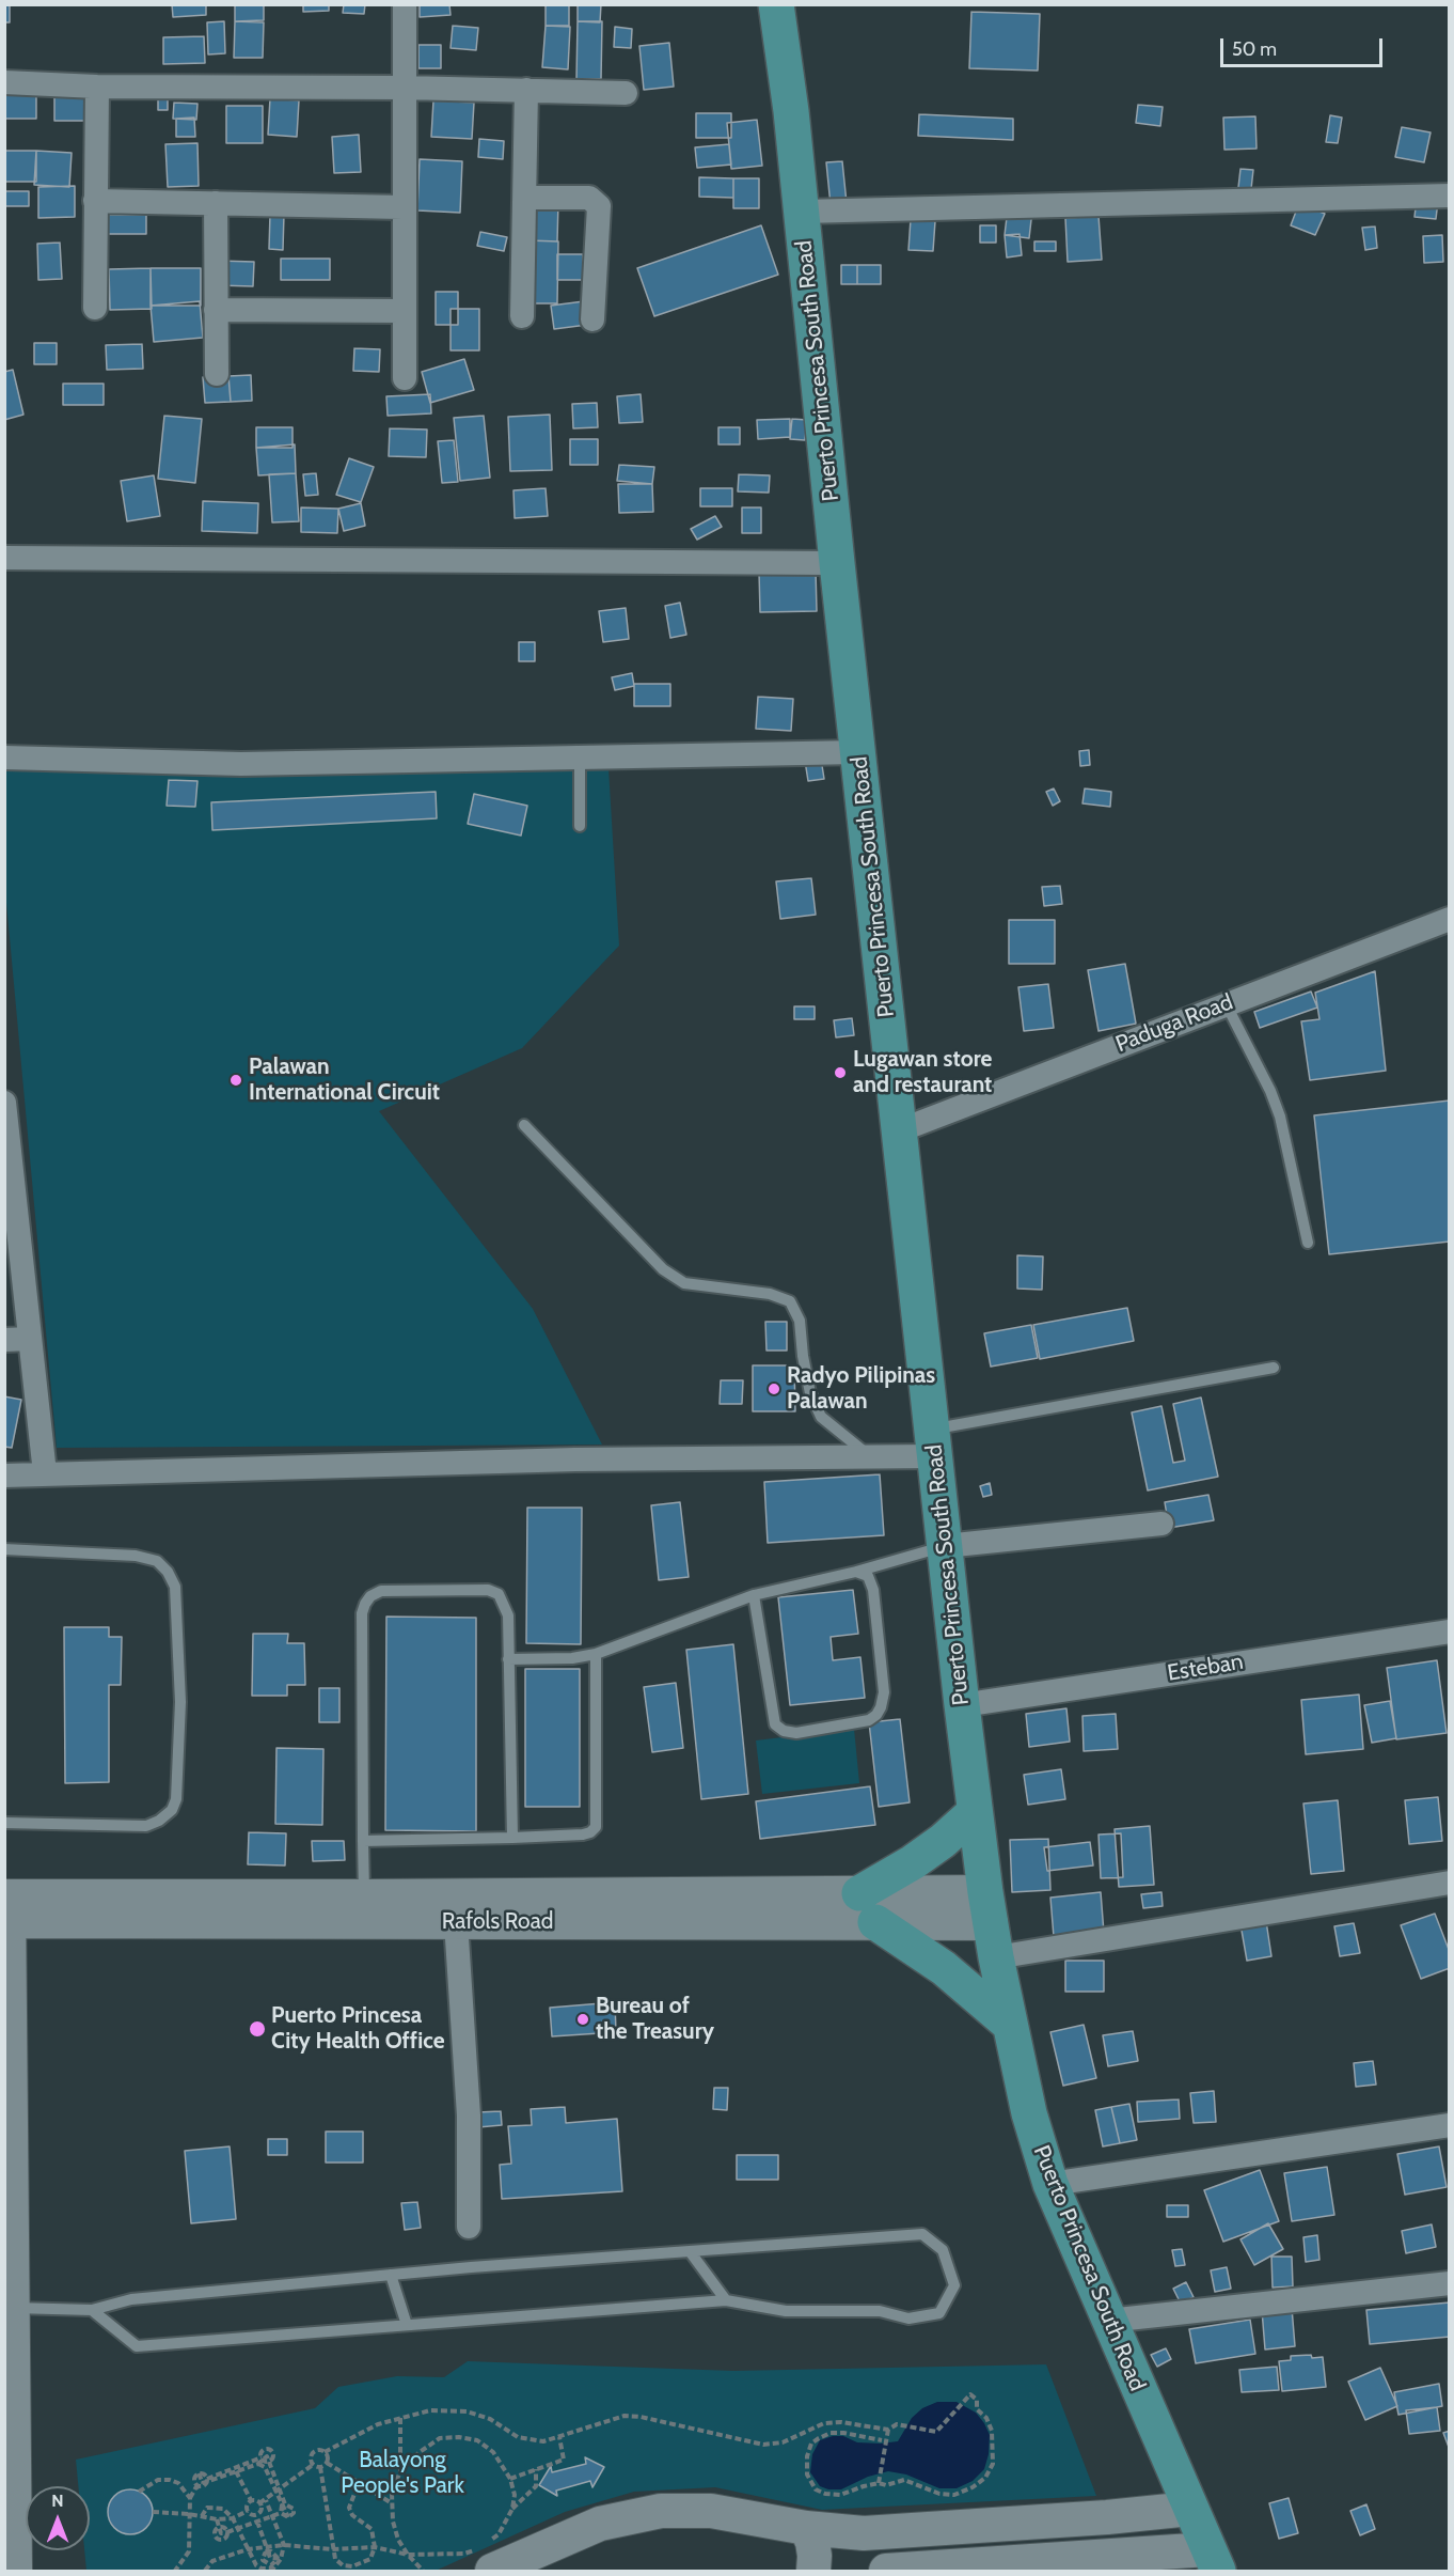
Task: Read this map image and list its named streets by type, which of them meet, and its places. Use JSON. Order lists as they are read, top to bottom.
{
  "streets": {
    "main road": ["Puerto Princesa South Road"],
    "street": ["Paduga Road", "Esteban", "Rafols Road"]
  },
  "crossings": [
    ["Puerto Princesa South Road", "Paduga Road"],
    ["Puerto Princesa South Road", "Esteban"],
    ["Puerto Princesa South Road", "Rafols Road"]
  ],
  "parks": ["Balayong People's Park"],
  "places": [
    "Lugawan store and restaurant",
    "Palawan International Circuit",
    "Radyo Pilipinas Palawan",
    "Bureau of the Treasury",
    "Puerto Princesa City Health Office"
  ],
  "scale_bar": "50 m",
  "north": "top"
}
